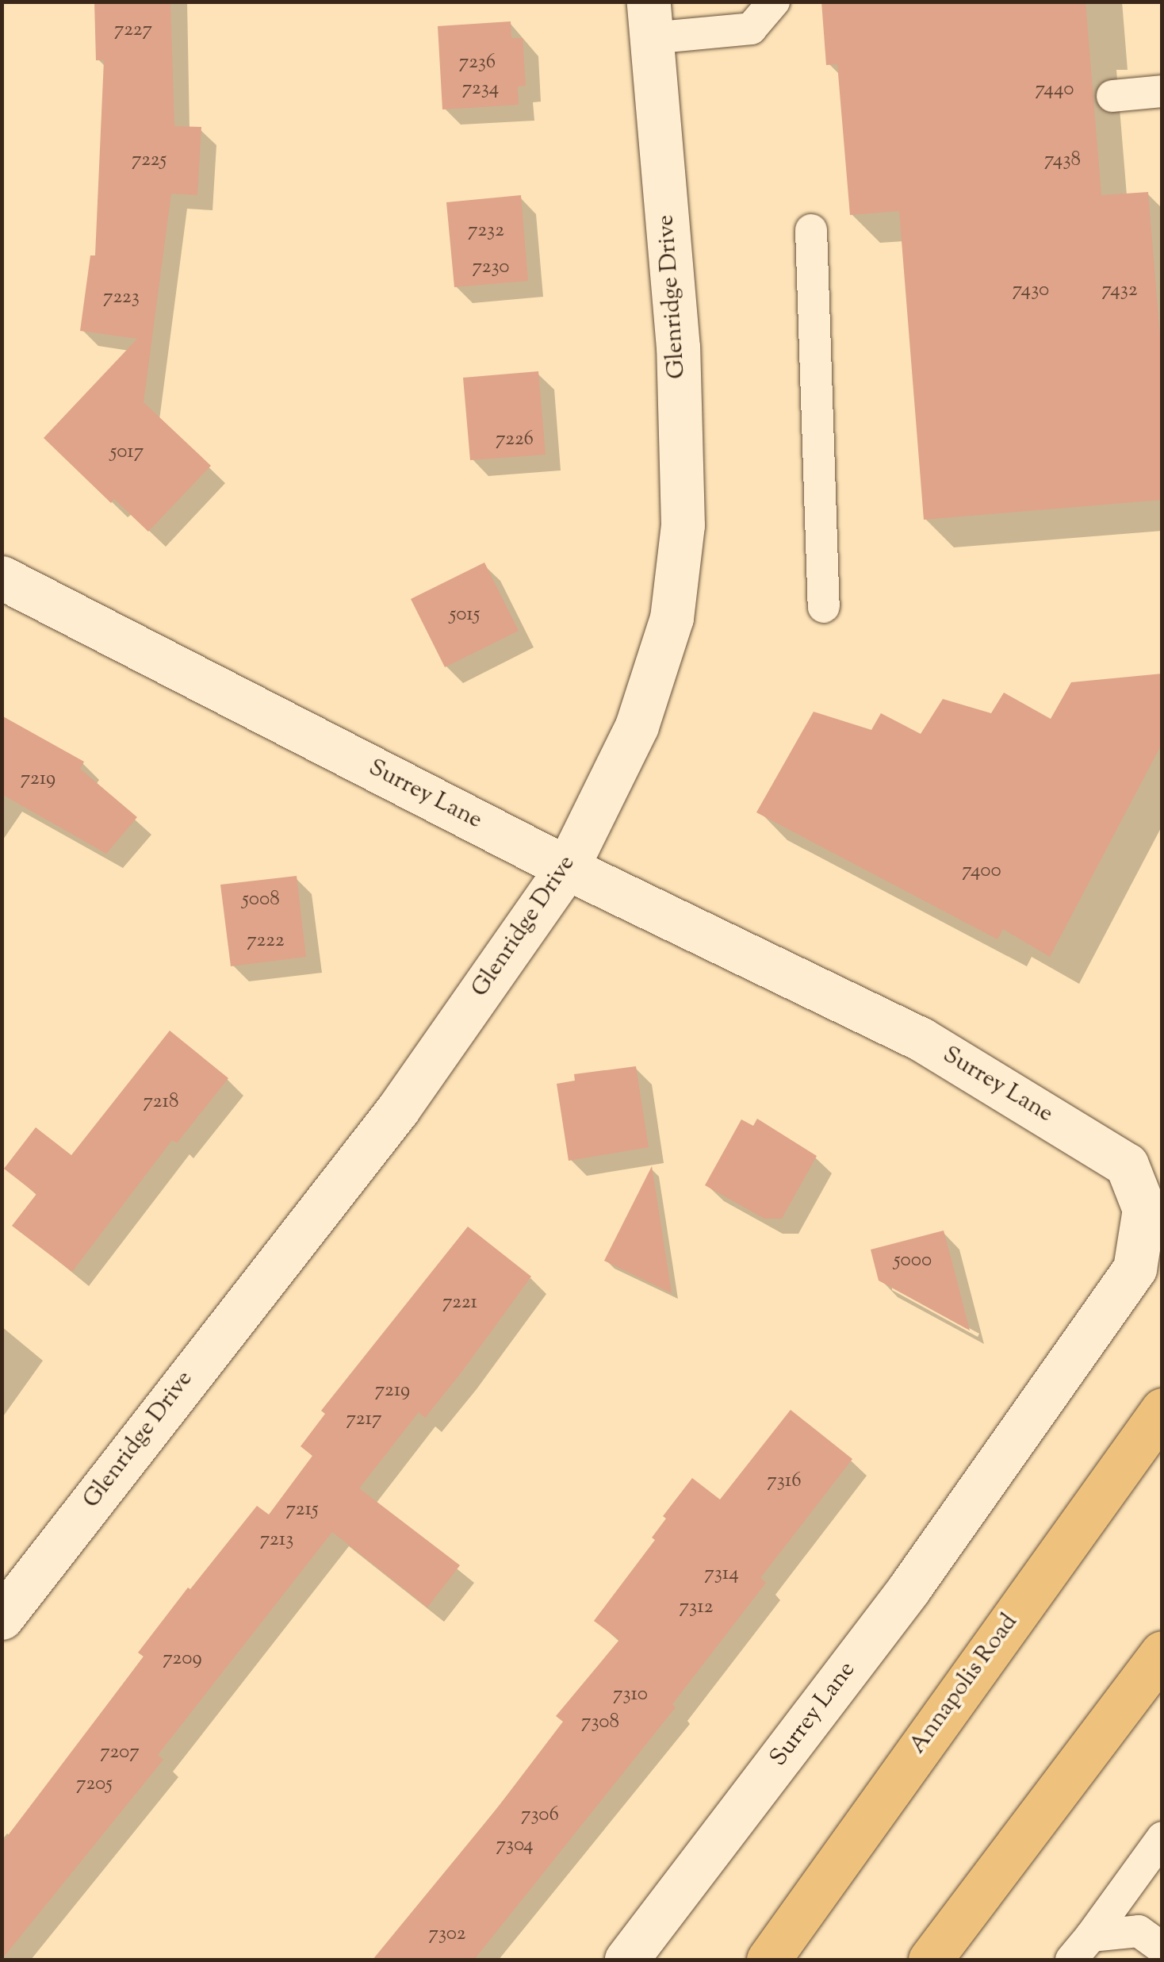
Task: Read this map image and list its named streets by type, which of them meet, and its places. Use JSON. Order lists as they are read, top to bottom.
{
  "streets": {
    "main road": ["Annapolis Road"],
    "street": ["Glenridge Drive", "Surrey Lane"]
  },
  "crossings": [
    ["Glenridge Drive", "Surrey Lane"]
  ],
  "house_numbers": [
    "7227",
    "7236",
    "7234",
    "7440",
    "7225",
    "7438",
    "7232",
    "7230",
    "7430",
    "7432",
    "7223",
    "7226",
    "5017",
    "5015",
    "7219",
    "7400",
    "5008",
    "7222",
    "7218",
    "5000",
    "7221",
    "7219",
    "7217",
    "7316",
    "7215",
    "7213",
    "7314",
    "7312",
    "7209",
    "7310",
    "7308",
    "7207",
    "7205",
    "7306",
    "7304",
    "7302"
  ]
}
